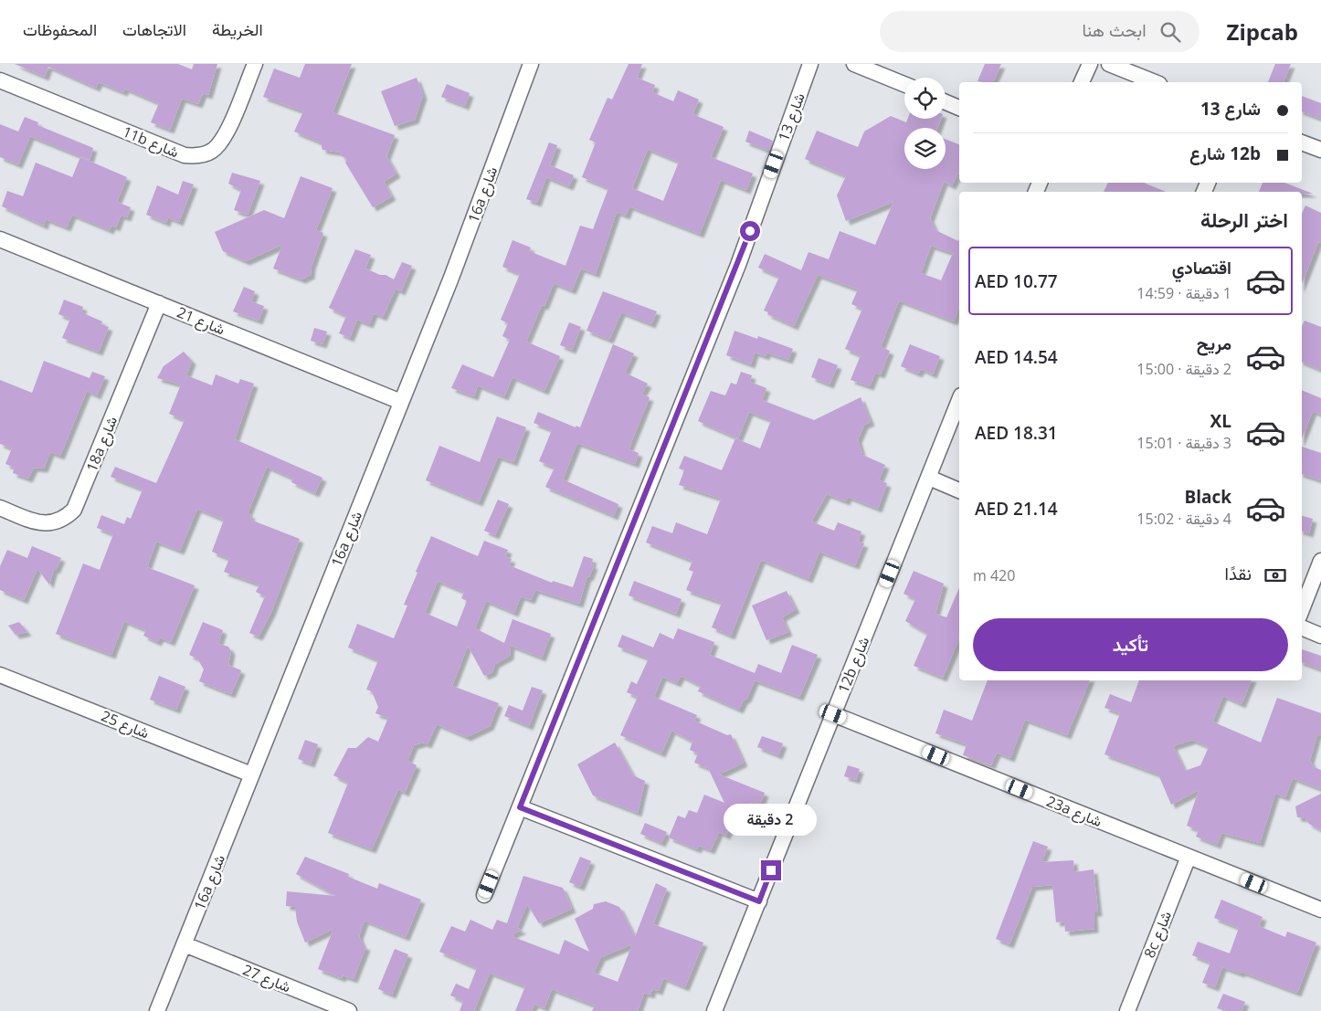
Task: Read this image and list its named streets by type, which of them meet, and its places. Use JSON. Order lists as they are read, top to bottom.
{
  "streets": {
    "street": [
      "شارع 13",
      "11b شارع",
      "16a شارع",
      "شارع 21",
      "18a شارع",
      "12b شارع",
      "شارع 25",
      "23a شارع",
      "8c شارع",
      "شارع 27"
    ]
  },
  "crossings": [
    ["16a شارع", "شارع 21"],
    ["16a شارع", "شارع 25"],
    ["16a شارع", "شارع 27"],
    ["شارع 21", "18a شارع"],
    ["12b شارع", "23a شارع"],
    ["23a شارع", "8c شارع"]
  ],
  "page": {
    "header": "Zipcab",
    "search": "ابحث هنا",
    "nav": ["الخريطة", "الاتجاهات", "المحفوظات"],
    "banner": ["شارع 13", "12b شارع"],
    "heading": "اختر الرحلة",
    "list": [
      {
        "name": "اقتصادي",
        "note": "1 دقيقة · 14:59",
        "value": "AED 10.77"
      },
      {
        "name": "مريح",
        "note": "2 دقيقة · 15:00",
        "value": "AED 14.54"
      },
      {
        "name": "XL",
        "note": "3 دقيقة · 15:01",
        "value": "AED 18.31"
      },
      {
        "name": "Black",
        "note": "4 دقيقة · 15:02",
        "value": "AED 21.14"
      }
    ],
    "pay": ["نقدًا", "420 m"],
    "buttons": "تأكيد",
    "bubble": "2 دقيقة"
  }
}
